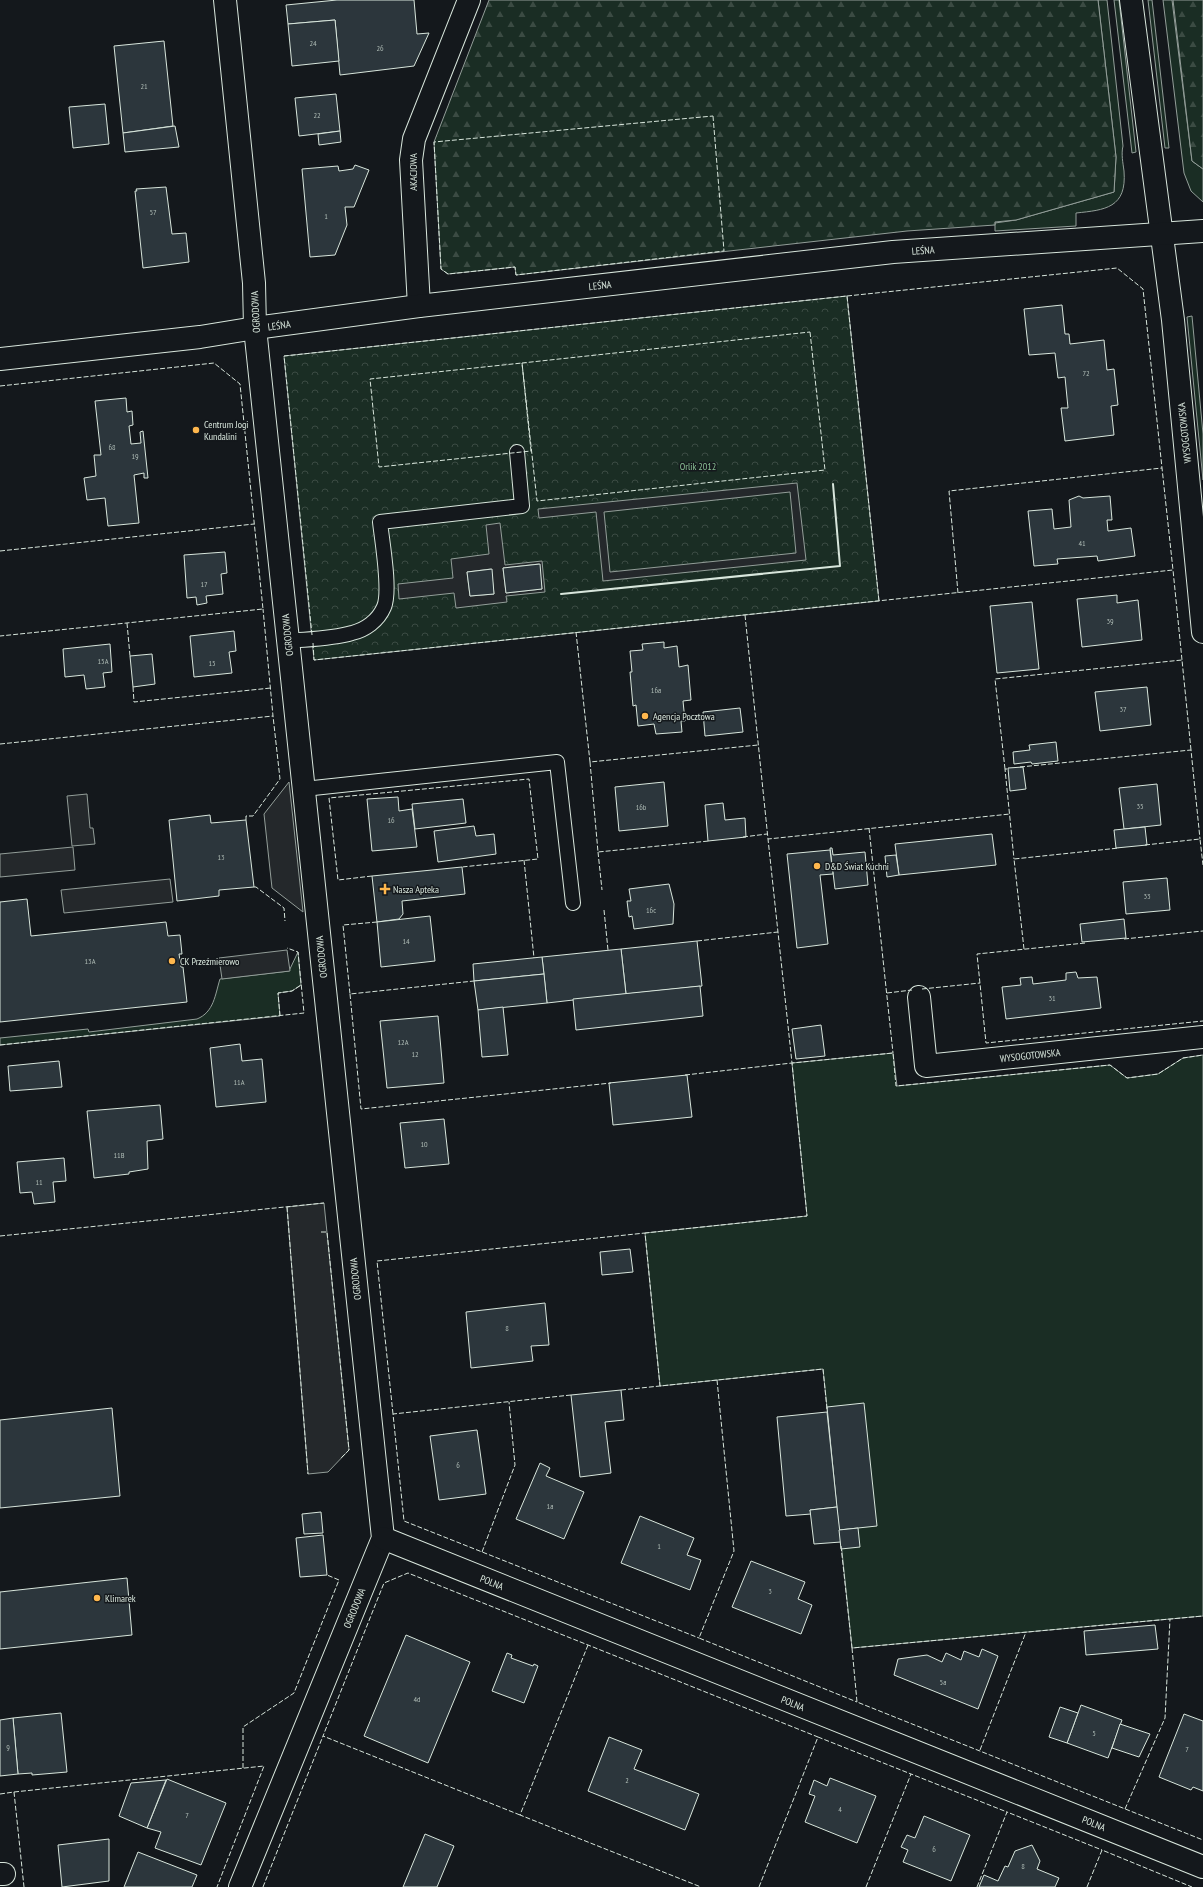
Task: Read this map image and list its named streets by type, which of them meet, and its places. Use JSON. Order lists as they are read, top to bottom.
{
  "streets": {
    "street": [
      "AKACJOWA",
      "LEŚNA",
      "OGRODOWA",
      "WYSOGOTOWSKA",
      "POLNA"
    ]
  },
  "crossings": [
    ["AKACJOWA", "LEŚNA"],
    ["LEŚNA", "OGRODOWA"],
    ["LEŚNA", "WYSOGOTOWSKA"],
    ["OGRODOWA", "POLNA"]
  ],
  "parks": ["Orlik 2012"],
  "places": {
    "other": [
      "Centrum Jogi Kundalini",
      "Agencja Pocztowa",
      "D&D Świat Kuchni",
      "CK Przeźmierowo",
      "Klimarek"
    ],
    "health": ["Nasza Apteka"]
  },
  "house_numbers": [
    "24",
    "26",
    "21",
    "22",
    "57",
    "1",
    "72",
    "68",
    "19",
    "41",
    "17",
    "39",
    "15A",
    "15",
    "16a",
    "37",
    "35",
    "16b",
    "16",
    "13",
    "33",
    "16c",
    "14",
    "13A",
    "31",
    "12A",
    "12",
    "11A",
    "10",
    "11B",
    "11",
    "8",
    "6",
    "1a",
    "1",
    "3",
    "5a",
    "4d",
    "5",
    "9",
    "7",
    "2",
    "4",
    "7",
    "6",
    "8"
  ]
}
